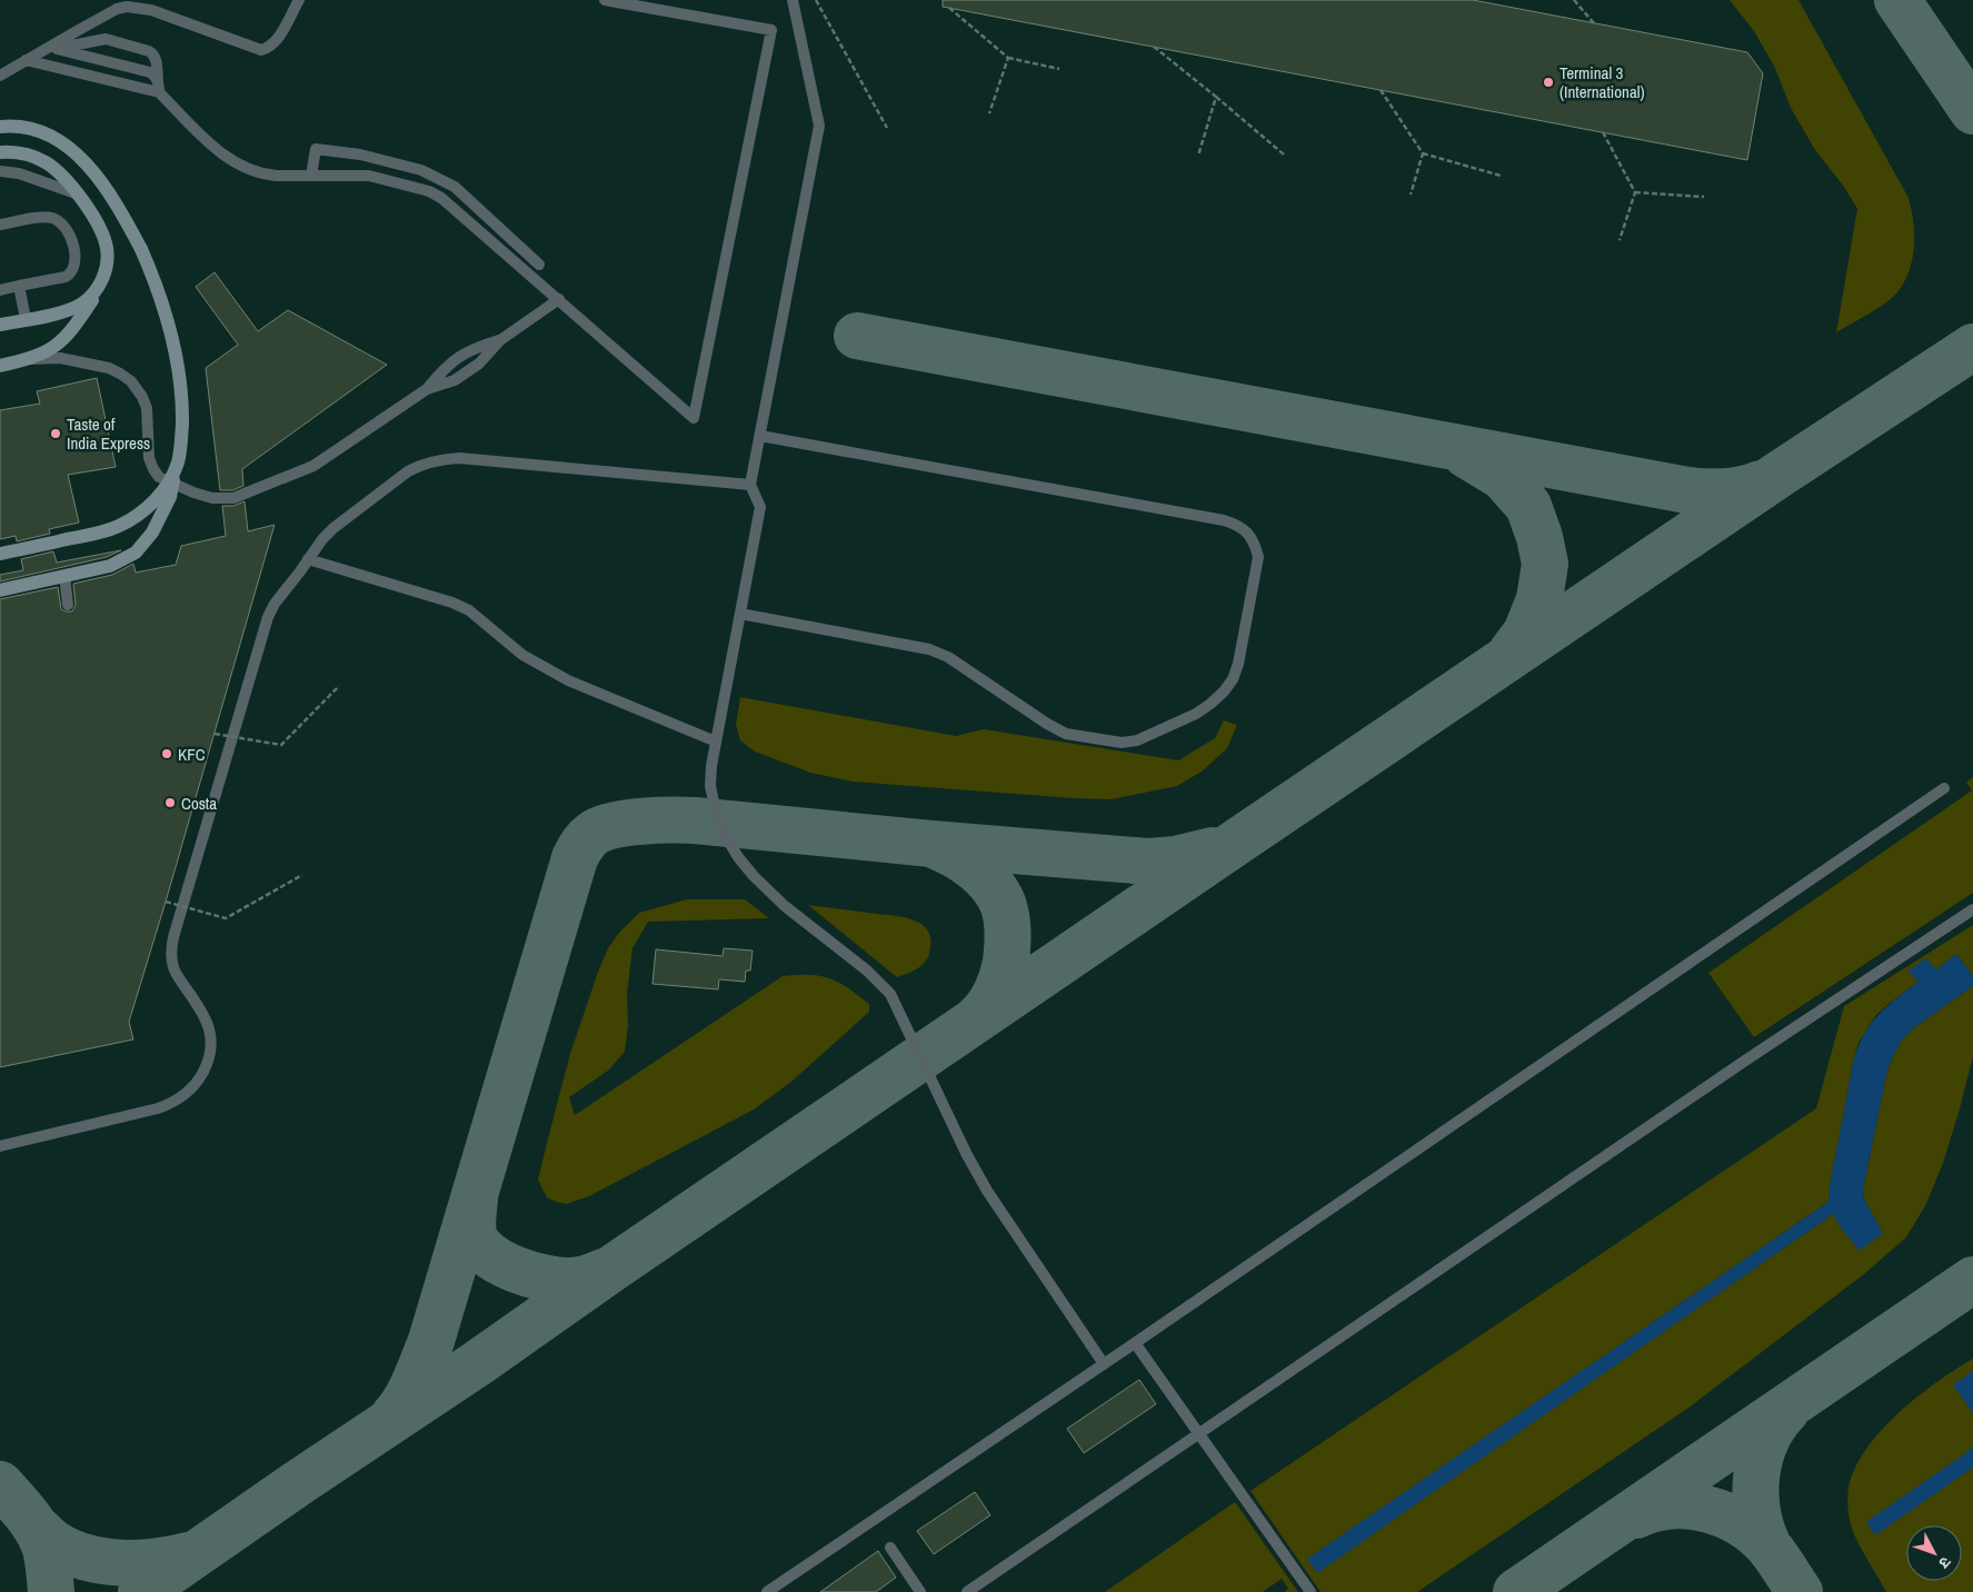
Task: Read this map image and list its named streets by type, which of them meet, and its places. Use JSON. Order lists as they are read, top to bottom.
{
  "places": [
    "Terminal 3 (International)",
    "Taste of India Express",
    "KFC",
    "Costa"
  ],
  "north": "bottom right"
}
